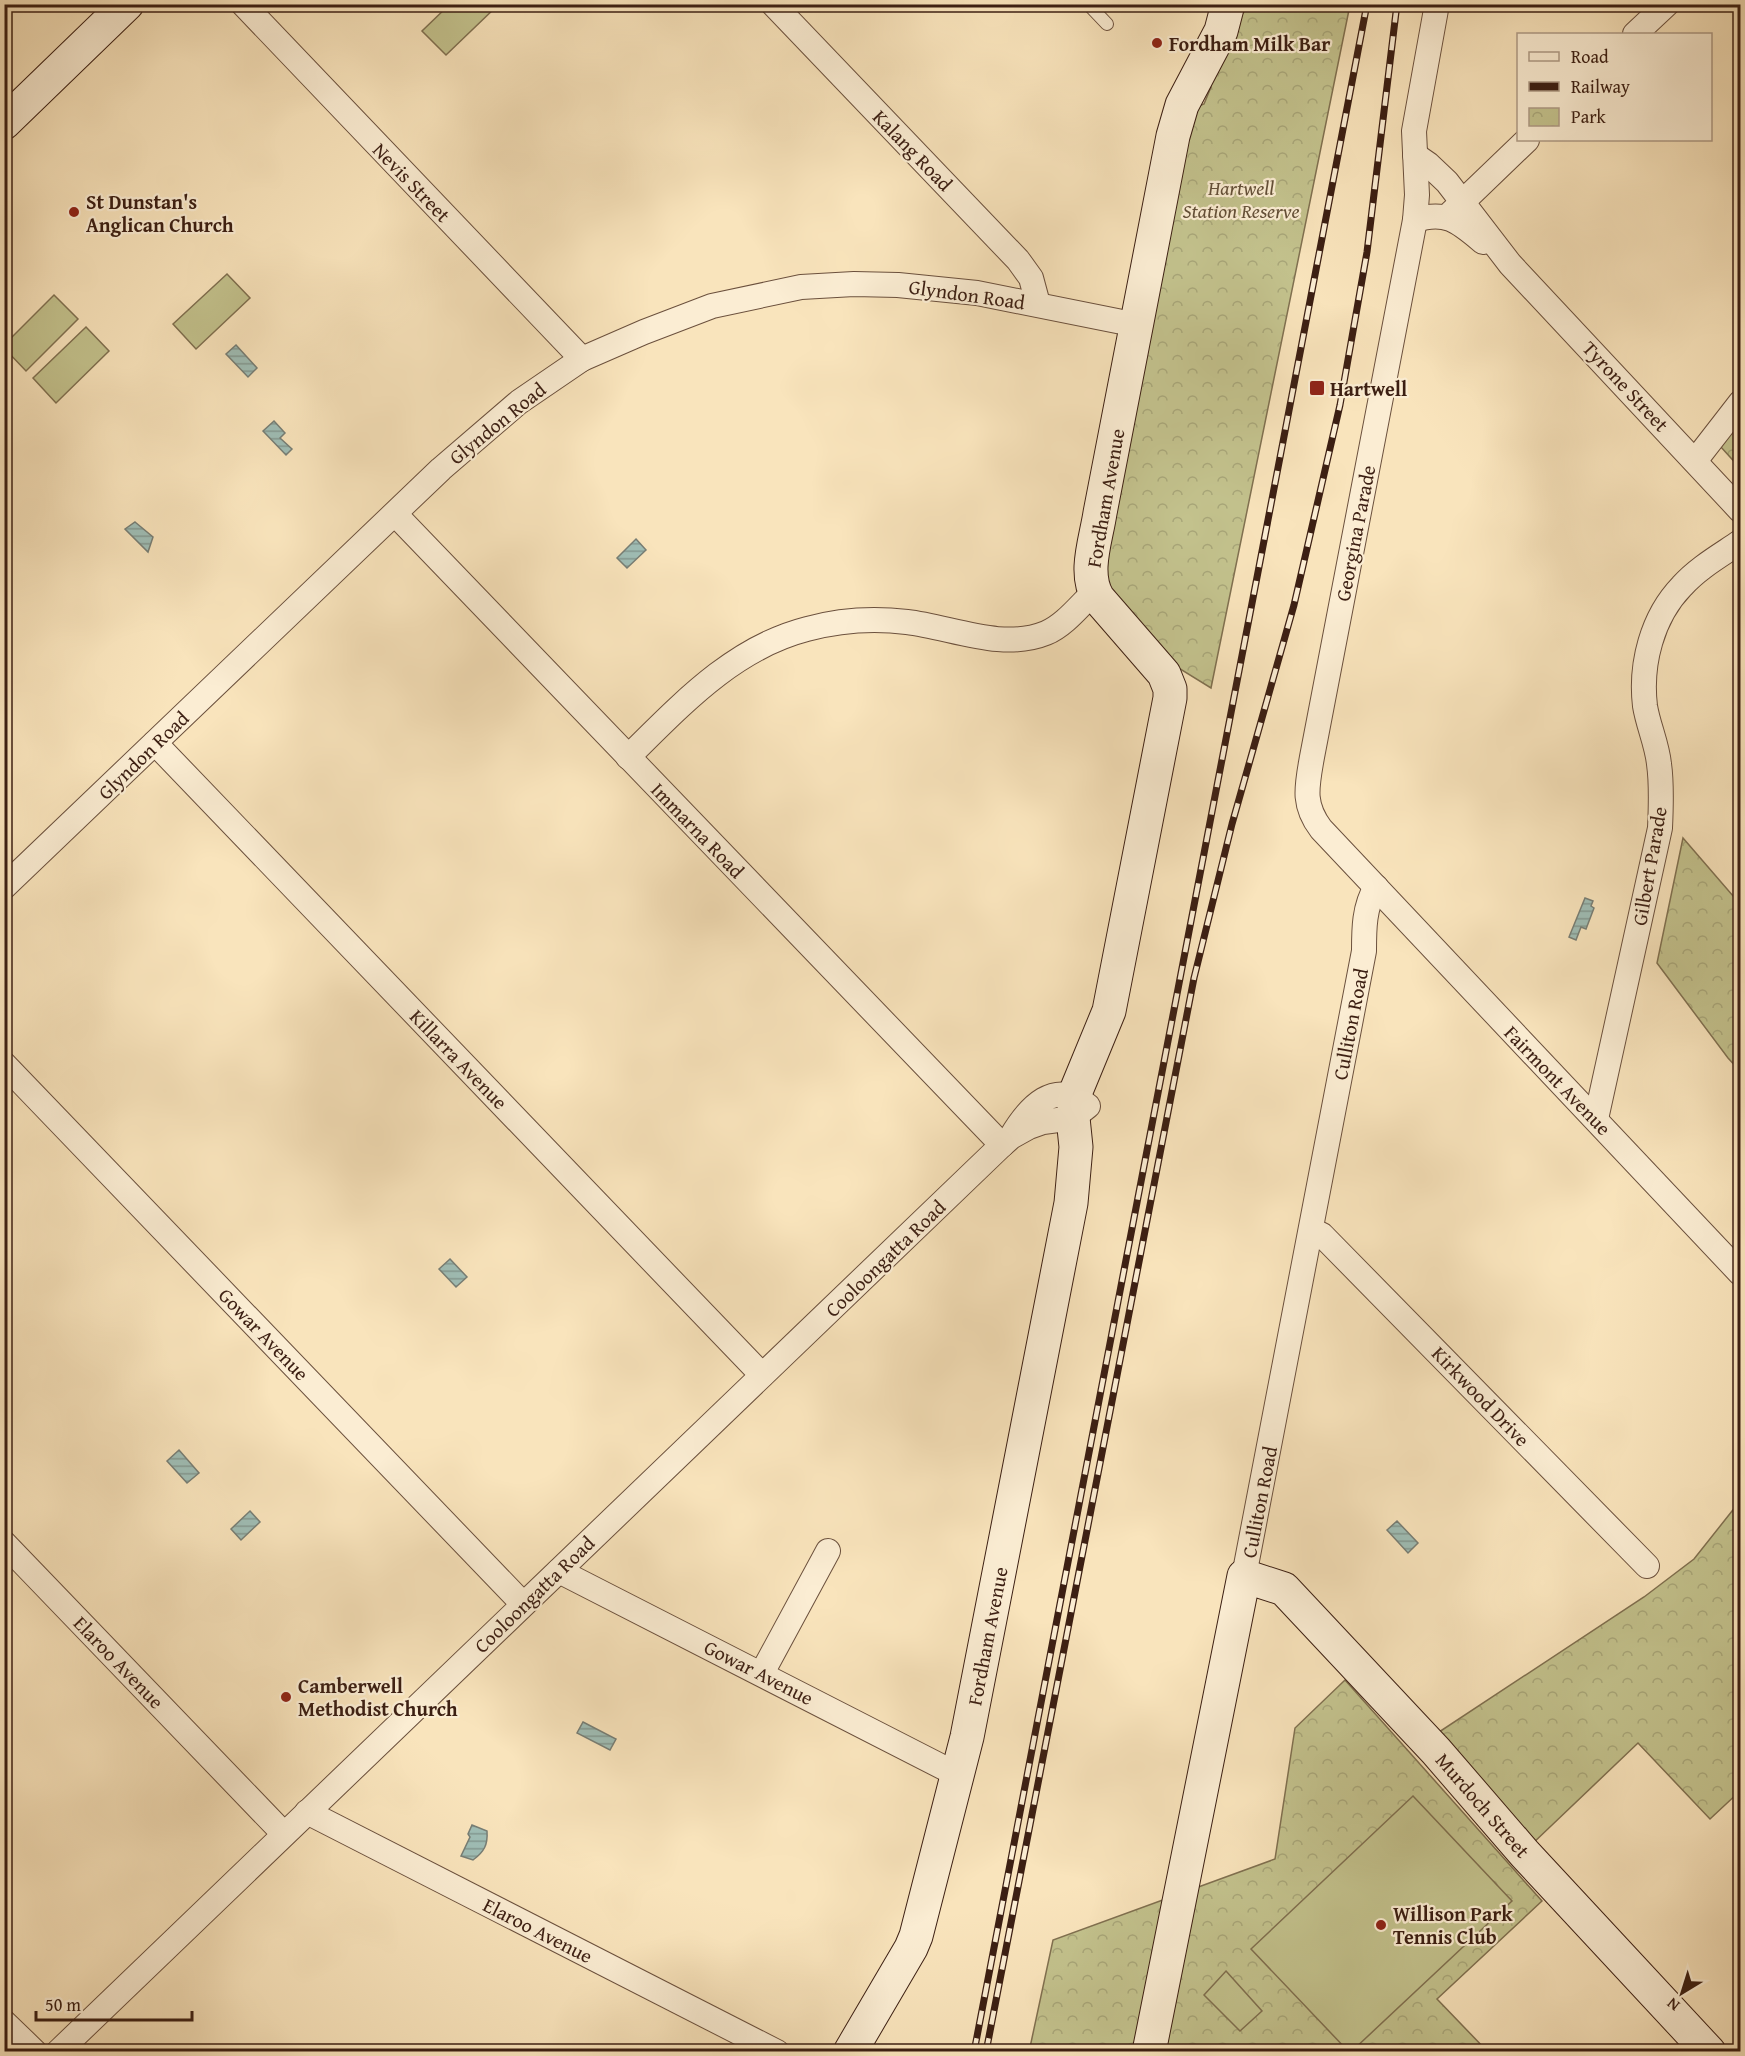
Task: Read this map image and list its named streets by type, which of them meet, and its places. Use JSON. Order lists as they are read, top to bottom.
{
  "streets": {
    "street": [
      "Kalang Road",
      "Nevis Street",
      "Glyndon Road",
      "Tyrone Street",
      "Fordham Avenue",
      "Georgina Parade",
      "Immarna Road",
      "Gilbert Parade",
      "Culliton Road",
      "Killarra Avenue",
      "Fairmont Avenue",
      "Cooloongatta Road",
      "Gowar Avenue",
      "Kirkwood Drive",
      "Elaroo Avenue",
      "Murdoch Street"
    ]
  },
  "crossings": [
    ["Kalang Road", "Glyndon Road"],
    ["Nevis Street", "Glyndon Road"],
    ["Glyndon Road", "Fordham Avenue"],
    ["Glyndon Road", "Immarna Road"],
    ["Glyndon Road", "Killarra Avenue"],
    ["Tyrone Street", "Georgina Parade"],
    ["Fordham Avenue", "Cooloongatta Road"],
    ["Fordham Avenue", "Gowar Avenue"],
    ["Georgina Parade", "Culliton Road"],
    ["Georgina Parade", "Fairmont Avenue"],
    ["Immarna Road", "Cooloongatta Road"],
    ["Gilbert Parade", "Fairmont Avenue"],
    ["Culliton Road", "Fairmont Avenue"],
    ["Culliton Road", "Kirkwood Drive"],
    ["Culliton Road", "Murdoch Street"],
    ["Killarra Avenue", "Cooloongatta Road"],
    ["Cooloongatta Road", "Gowar Avenue"],
    ["Cooloongatta Road", "Elaroo Avenue"]
  ],
  "parks": ["Hartwell Station Reserve"],
  "places": {
    "other": [
      "Fordham Milk Bar",
      "St Dunstan's Anglican Church",
      "Camberwell Methodist Church",
      "Willison Park Tennis Club"
    ],
    "transit": ["Hartwell"]
  },
  "legend": ["Road", "Railway", "Park"],
  "scale_bar": "50 m",
  "north": "bottom left"
}
